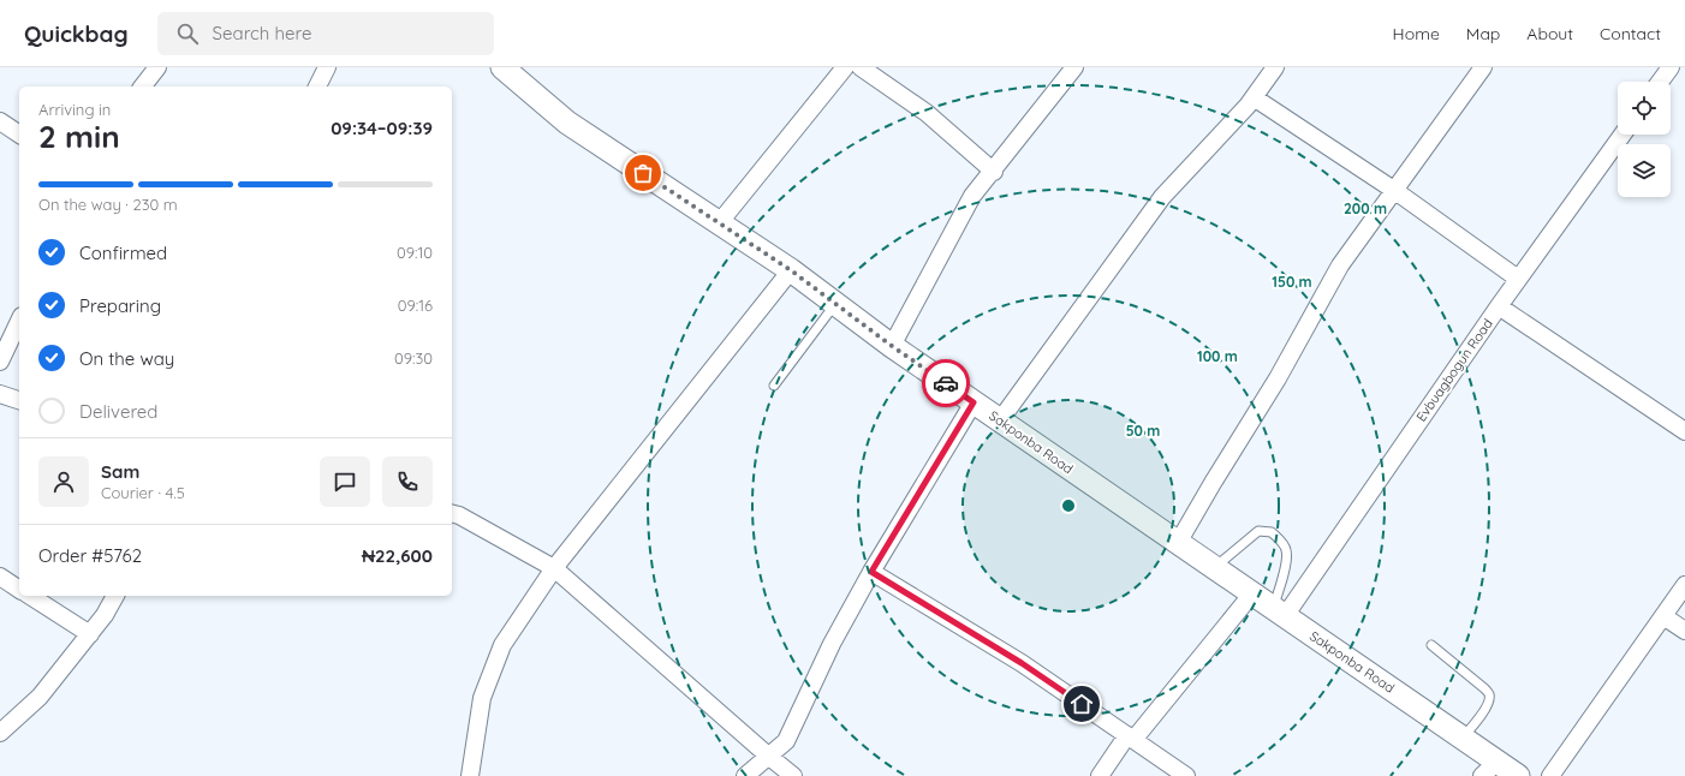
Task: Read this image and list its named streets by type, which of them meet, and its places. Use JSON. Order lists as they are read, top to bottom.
{
  "streets": {
    "main road": ["Sakponba Road"],
    "street": ["Evbuagbogun Road"]
  },
  "crossings": [
    ["Evbuagbogun Road", "Sakponba Road"]
  ],
  "page": {
    "header": "Quickbag",
    "search": "Search here",
    "nav": [
      "Home",
      "Map",
      "About",
      "Contact"
    ],
    "heading": ["2 min", "Arriving in", "09:34–09:39"],
    "panel": [
      "Sam",
      "Courier · 4.5",
      "Order #5762",
      "₦22,600"
    ],
    "bar": "On the way · 230 m",
    "list": [
      ["Confirmed", "09:10"],
      ["Preparing", "09:16"],
      ["On the way", "09:30"],
      "Delivered"
    ]
  },
  "rings": [
    "200 m",
    "150 m",
    "100 m",
    "50 m"
  ]
}
